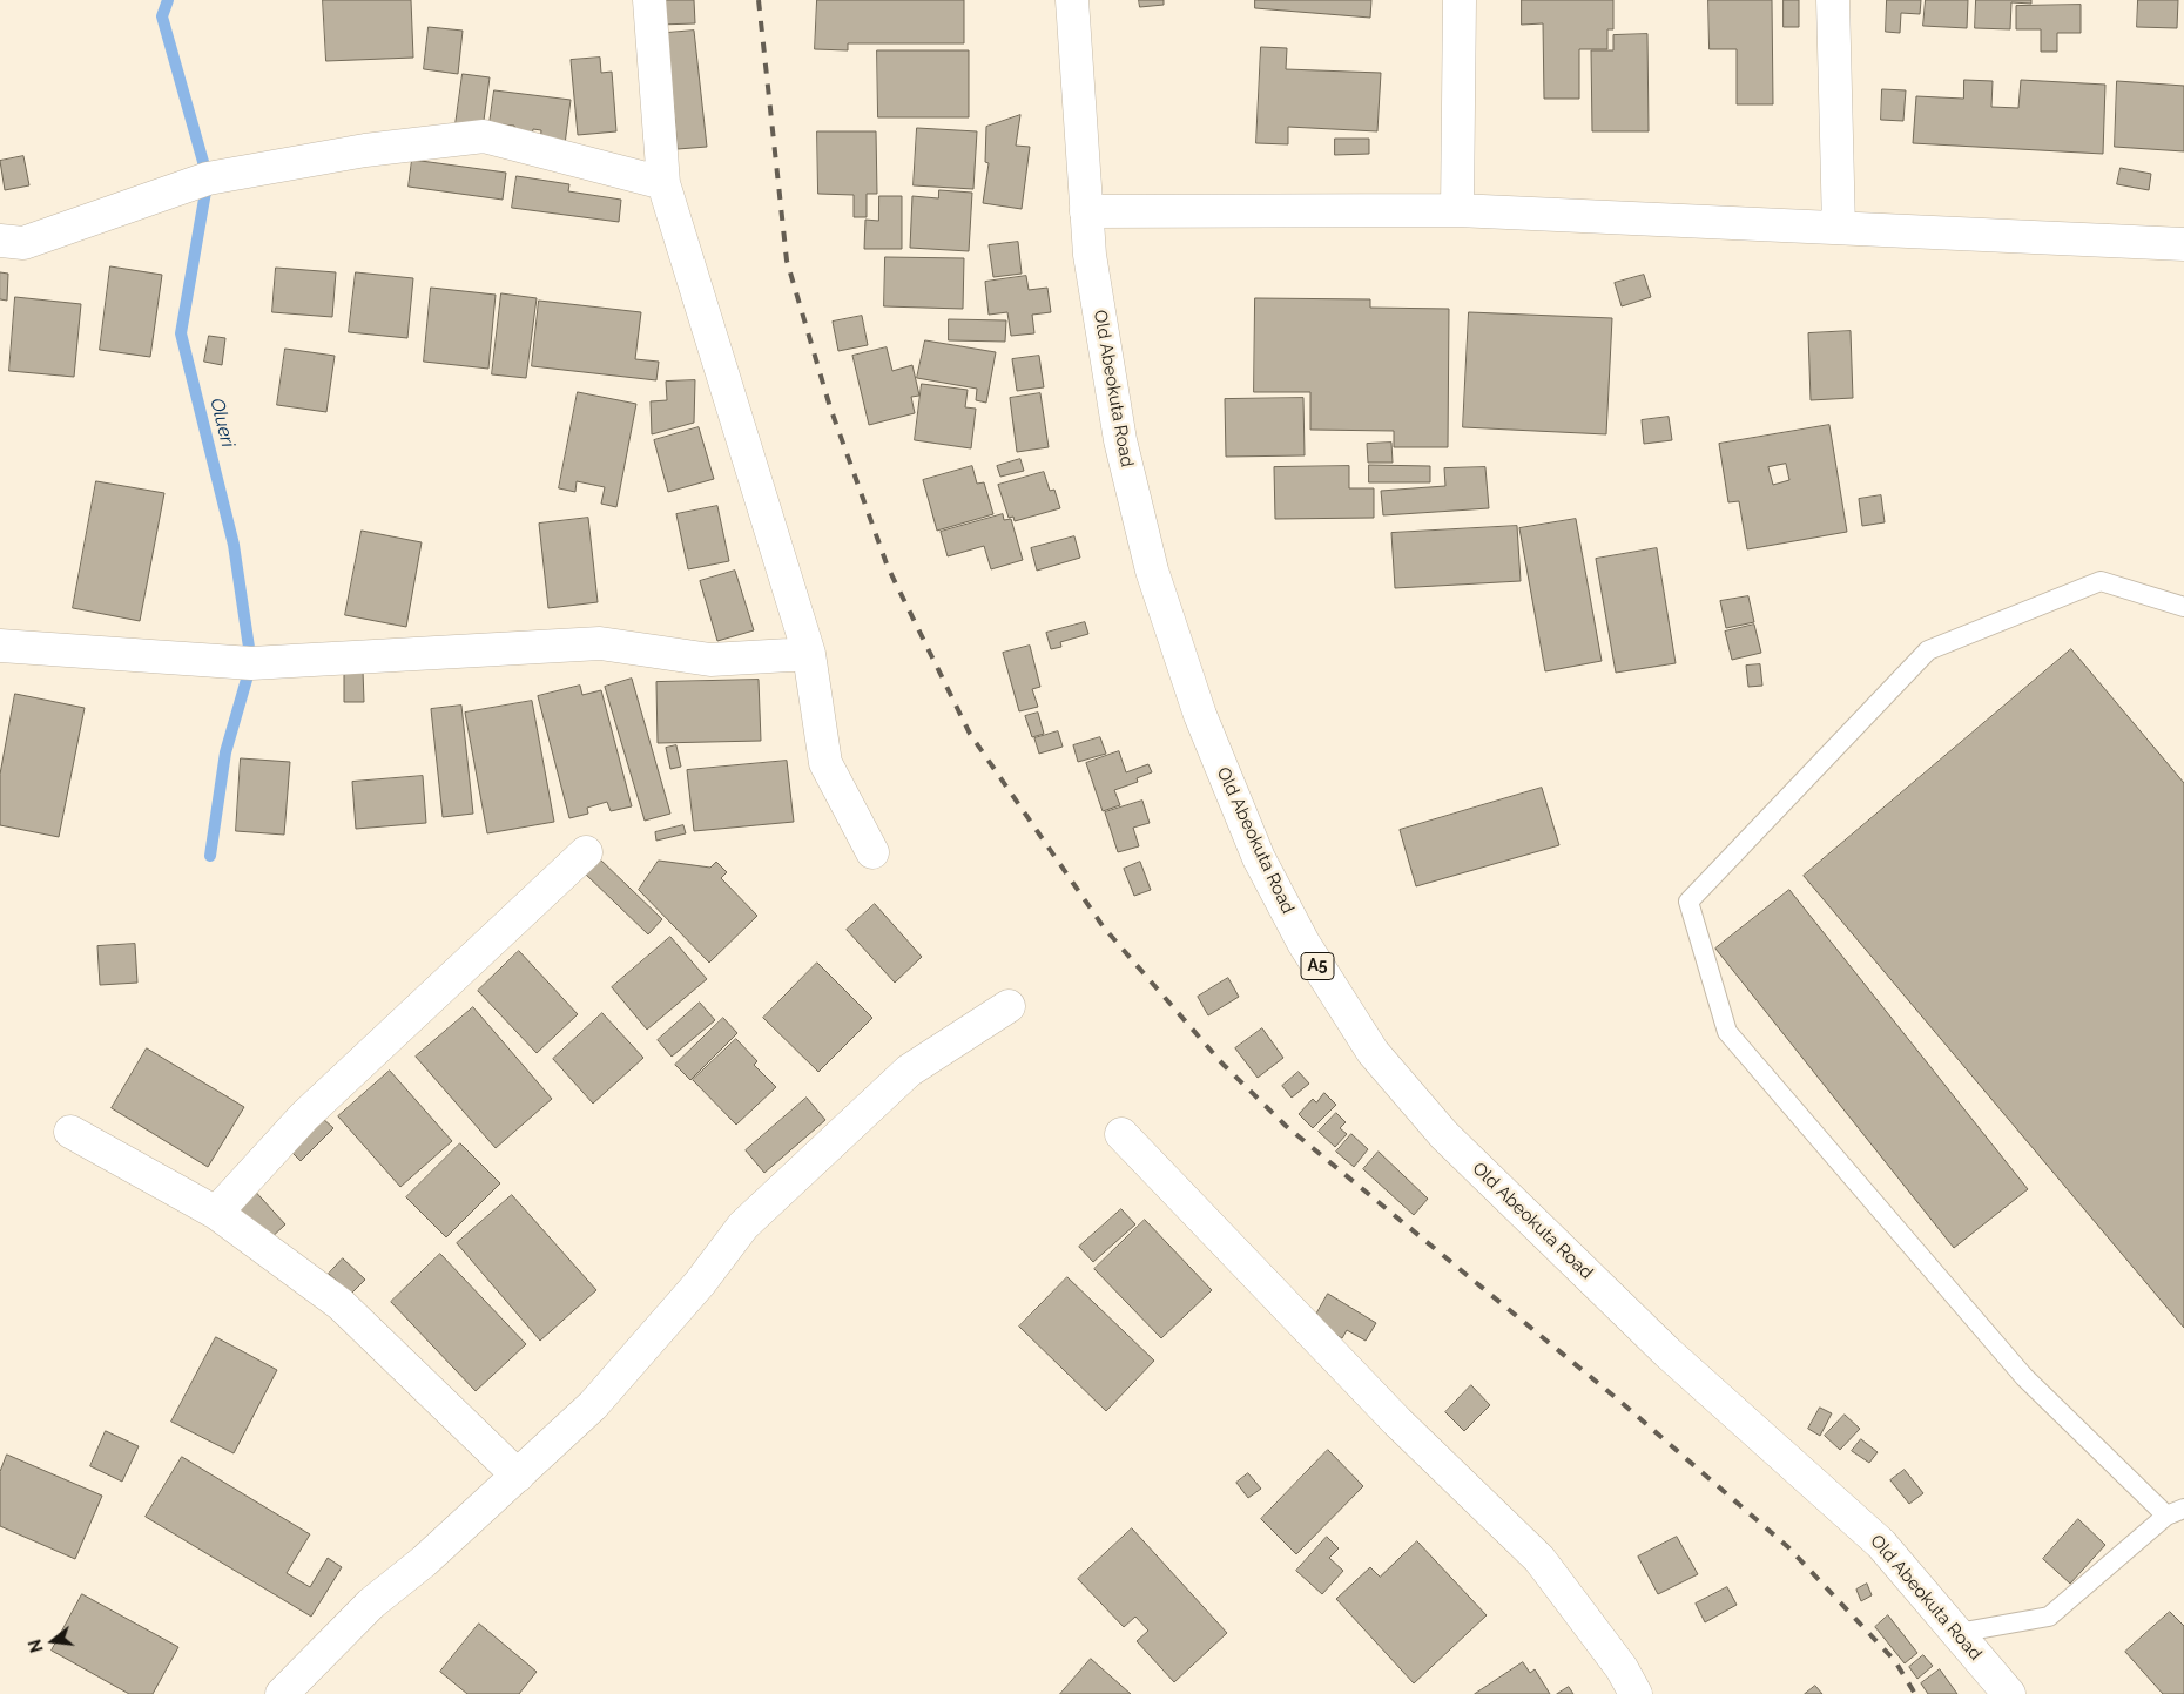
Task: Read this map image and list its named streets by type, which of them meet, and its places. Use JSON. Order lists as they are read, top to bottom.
{
  "streets": {
    "main road": ["Old Abeokuta Road", "A5"]
  },
  "water": ["Olueri"],
  "north": "left"
}
